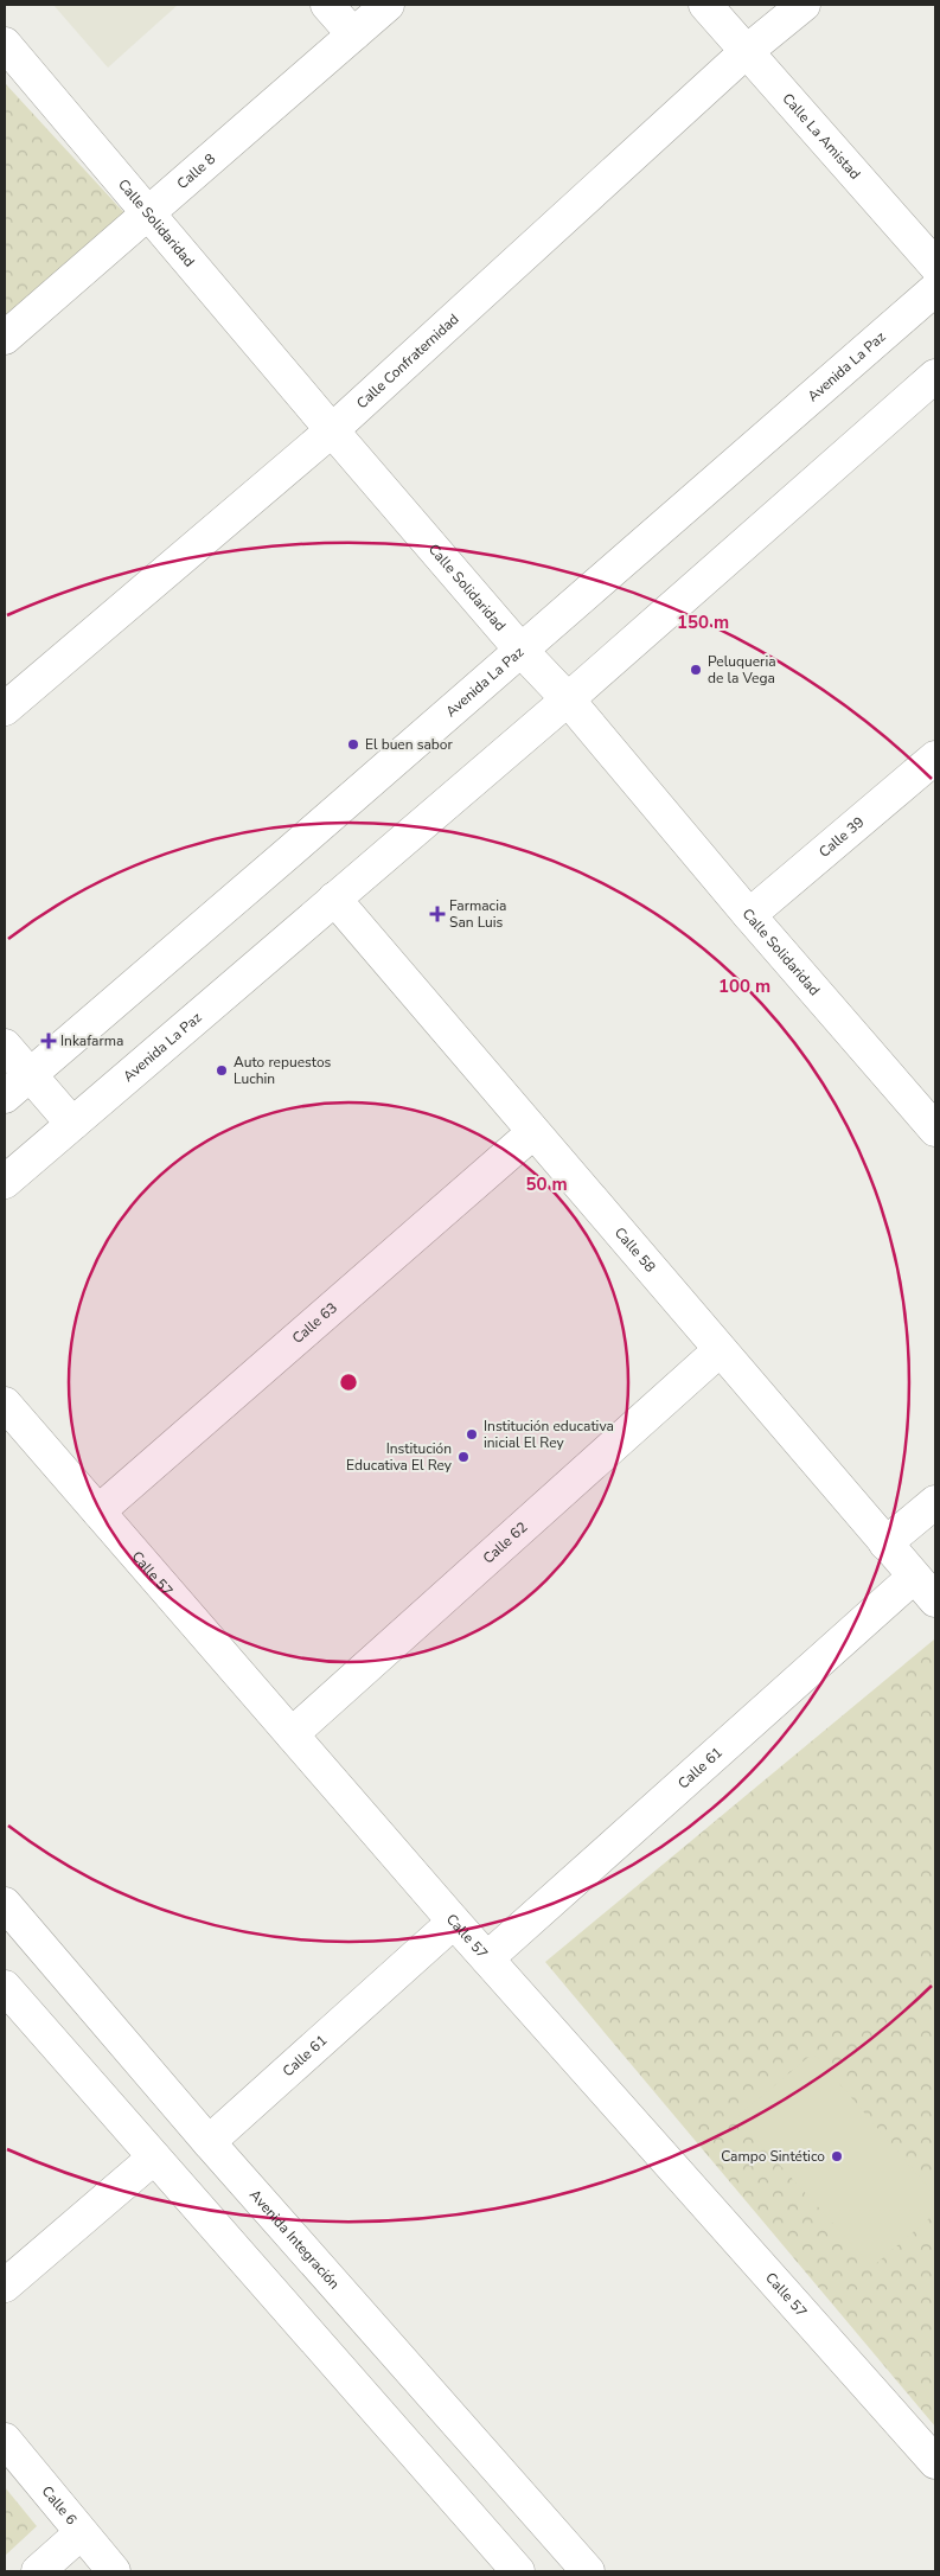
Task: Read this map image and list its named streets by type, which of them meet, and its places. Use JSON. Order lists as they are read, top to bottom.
{
  "streets": {
    "street": [
      "Calle La Amistad",
      "Calle 8",
      "Calle Solidaridad",
      "Calle Confraternidad",
      "Avenida La Paz",
      "Calle 39",
      "Calle 58",
      "Calle 63",
      "Calle 62",
      "Calle 57",
      "Calle 61",
      "Avenida Integración",
      "Calle 6"
    ]
  },
  "crossings": [
    ["Calle La Amistad", "Calle Confraternidad"],
    ["Calle 8", "Calle Solidaridad"],
    ["Calle Solidaridad", "Calle Confraternidad"],
    ["Calle Solidaridad", "Avenida La Paz"],
    ["Calle Solidaridad", "Calle 39"],
    ["Avenida La Paz", "Calle 58"],
    ["Calle 58", "Calle 63"],
    ["Calle 58", "Calle 62"],
    ["Calle 58", "Calle 61"],
    ["Calle 63", "Calle 57"],
    ["Calle 62", "Calle 57"],
    ["Calle 57", "Calle 61"],
    ["Calle 61", "Avenida Integración"]
  ],
  "places": {
    "other": [
      "Peluqueria de la Vega",
      "El buen sabor",
      "Auto repuestos Luchin",
      "Institución educativa inicial El Rey",
      "Institución Educativa El Rey",
      "Campo Sintético"
    ],
    "health": ["Farmacia San Luis", "Inkafarma"]
  },
  "rings": ["150 m", "100 m", "50 m"]
}
